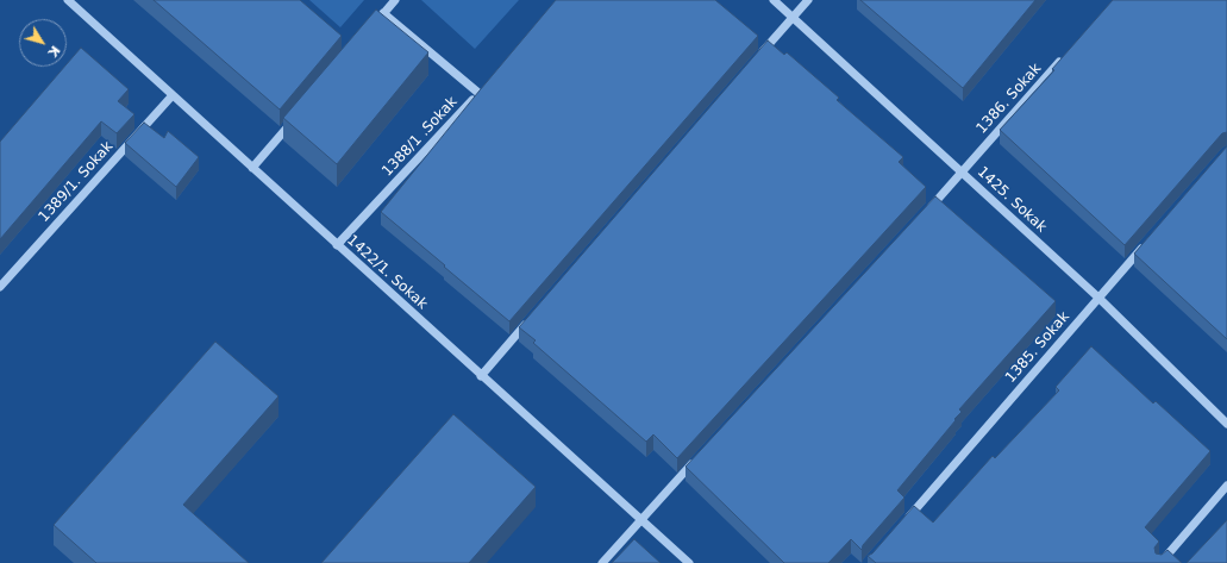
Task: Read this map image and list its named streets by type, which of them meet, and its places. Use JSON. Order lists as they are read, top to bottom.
{
  "streets": {
    "street": [
      "1386. Sokak",
      "1388/1 .Sokak",
      "1389/1. Sokak",
      "1425. Sokak",
      "1422/1. Sokak",
      "1385. Sokak"
    ]
  },
  "crossings": [
    ["1386. Sokak", "1425. Sokak"],
    ["1388/1 .Sokak", "1422/1. Sokak"],
    ["1389/1. Sokak", "1422/1. Sokak"],
    ["1425. Sokak", "1385. Sokak"]
  ],
  "north": "bottom right"
}
